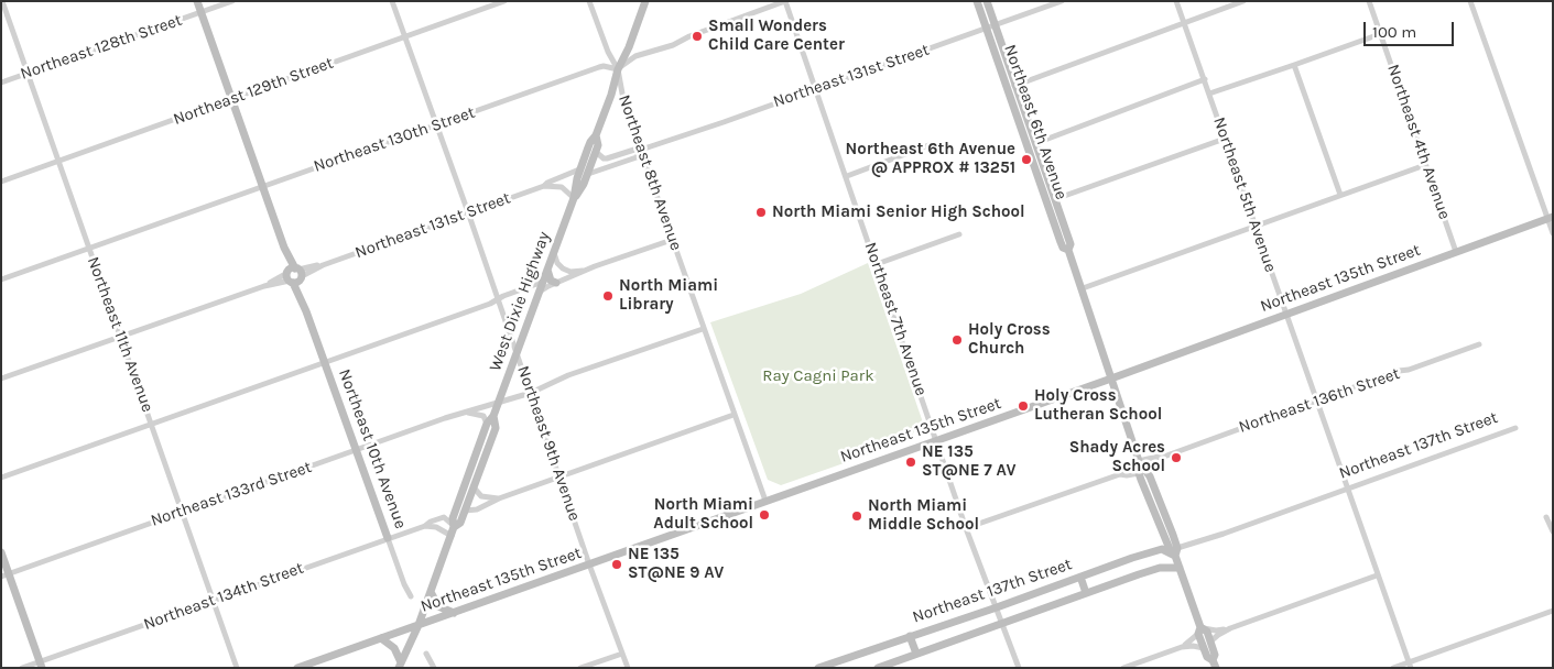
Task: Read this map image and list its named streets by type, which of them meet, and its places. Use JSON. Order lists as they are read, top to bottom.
{
  "streets": {
    "main road": [
      "Northeast 6th Avenue",
      "Northeast 135th Street",
      "West Dixie Highway",
      "Northeast 137th Street",
      "Northeast 10th Avenue"
    ],
    "street": [
      "Northeast 128th Street",
      "Northeast 131st Street",
      "Northeast 129th Street",
      "Northeast 130th Street",
      "Northeast 4th Avenue",
      "Northeast 8th Avenue",
      "Northeast 5th Avenue",
      "Northeast 7th Avenue",
      "Northeast 11th Avenue",
      "Northeast 136th Street",
      "Northeast 9th Avenue",
      "Northeast 133rd Street",
      "Northeast 134th Street"
    ]
  },
  "crossings": [
    ["Northeast 128th Street", "Northeast 11th Avenue"],
    ["Northeast 128th Street", "Northeast 10th Avenue"],
    ["Northeast 131st Street", "Northeast 6th Avenue"],
    ["Northeast 131st Street", "Northeast 8th Avenue"],
    ["Northeast 131st Street", "West Dixie Highway"],
    ["Northeast 131st Street", "Northeast 7th Avenue"],
    ["Northeast 131st Street", "Northeast 11th Avenue"],
    ["Northeast 131st Street", "Northeast 9th Avenue"],
    ["Northeast 131st Street", "Northeast 10th Avenue"],
    ["Northeast 129th Street", "Northeast 11th Avenue"],
    ["Northeast 129th Street", "Northeast 9th Avenue"],
    ["Northeast 129th Street", "Northeast 10th Avenue"],
    ["Northeast 6th Avenue", "Northeast 135th Street"],
    ["Northeast 6th Avenue", "Northeast 136th Street"],
    ["Northeast 6th Avenue", "Northeast 137th Street"],
    ["Northeast 130th Street", "Northeast 8th Avenue"],
    ["Northeast 130th Street", "West Dixie Highway"],
    ["Northeast 130th Street", "Northeast 7th Avenue"],
    ["Northeast 130th Street", "Northeast 11th Avenue"],
    ["Northeast 130th Street", "Northeast 9th Avenue"],
    ["Northeast 130th Street", "Northeast 10th Avenue"],
    ["Northeast 4th Avenue", "Northeast 135th Street"],
    ["Northeast 8th Avenue", "Northeast 135th Street"],
    ["Northeast 8th Avenue", "West Dixie Highway"],
    ["Northeast 8th Avenue", "Northeast 133rd Street"],
    ["Northeast 5th Avenue", "Northeast 135th Street"],
    ["Northeast 5th Avenue", "Northeast 136th Street"],
    ["Northeast 5th Avenue", "Northeast 137th Street"],
    ["Northeast 135th Street", "West Dixie Highway"],
    ["Northeast 135th Street", "Northeast 7th Avenue"],
    ["Northeast 135th Street", "Northeast 9th Avenue"],
    ["West Dixie Highway", "Northeast 9th Avenue"],
    ["West Dixie Highway", "Northeast 133rd Street"],
    ["West Dixie Highway", "Northeast 134th Street"],
    ["Northeast 7th Avenue", "Northeast 136th Street"],
    ["Northeast 7th Avenue", "Northeast 137th Street"],
    ["Northeast 11th Avenue", "Northeast 133rd Street"],
    ["Northeast 11th Avenue", "Northeast 134th Street"],
    ["Northeast 9th Avenue", "Northeast 133rd Street"],
    ["Northeast 10th Avenue", "Northeast 133rd Street"],
    ["Northeast 10th Avenue", "Northeast 134th Street"]
  ],
  "parks": ["Ray Cagni Park"],
  "places": [
    "Small Wonders Child Care Center",
    "Northeast 6th Avenue @ APPROX # 13251",
    "North Miami Senior High School",
    "North Miami Library",
    "Holy Cross Church",
    "Holy Cross Lutheran School",
    "Shady Acres School",
    "NE 135 ST@NE 7 AV",
    "North Miami Adult School",
    "North Miami Middle School",
    "NE 135 ST@NE 9 AV"
  ],
  "scale_bar": "100 m"
}
